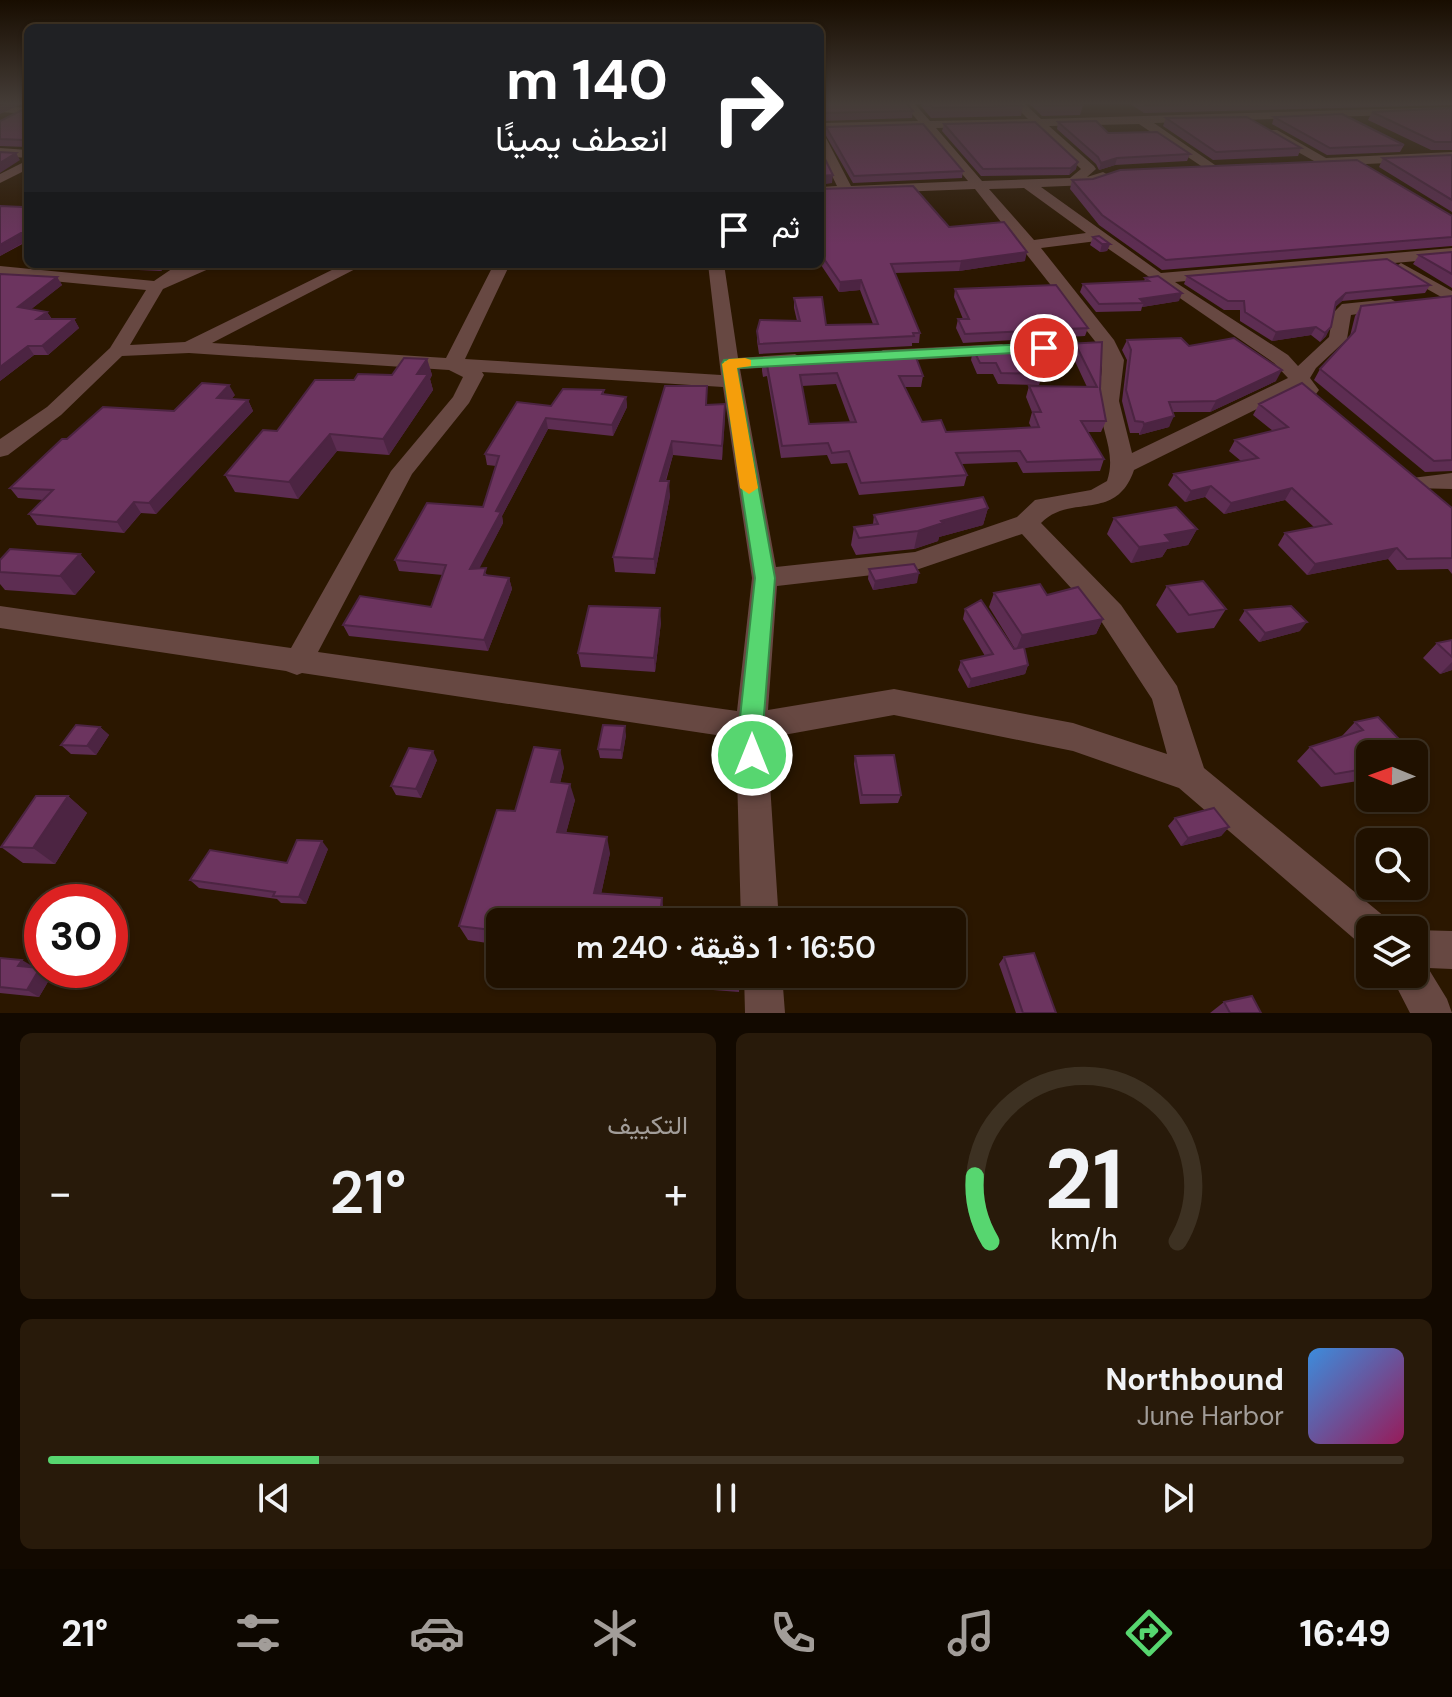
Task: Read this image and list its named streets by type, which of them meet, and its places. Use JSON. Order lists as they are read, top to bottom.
{
  "north": "left",
  "page": {
    "turn": ["140 m", "انعطف يمينًا"],
    "then": "ثم",
    "limit": "30",
    "trip": "16:50 · 1 دقيقة · 240 m",
    "tile": "التكييف",
    "heat": ["−", "21°", "+"],
    "song": ["Northbound", "June Harbor"],
    "tabs": ["16:49", "21°"],
    "gauge": ["21", "km/h"]
  }
}
